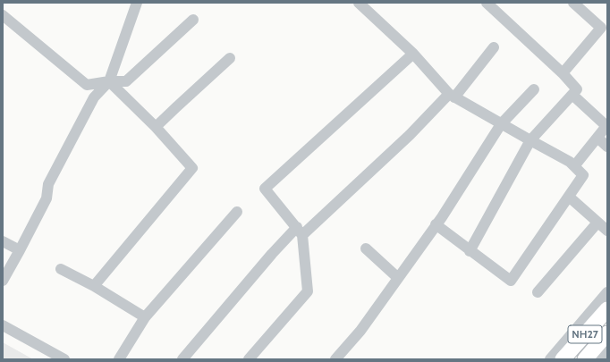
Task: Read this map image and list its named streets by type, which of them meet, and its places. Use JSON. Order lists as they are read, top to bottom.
{
  "streets": {
    "highway": ["NH27"]
  }
}
